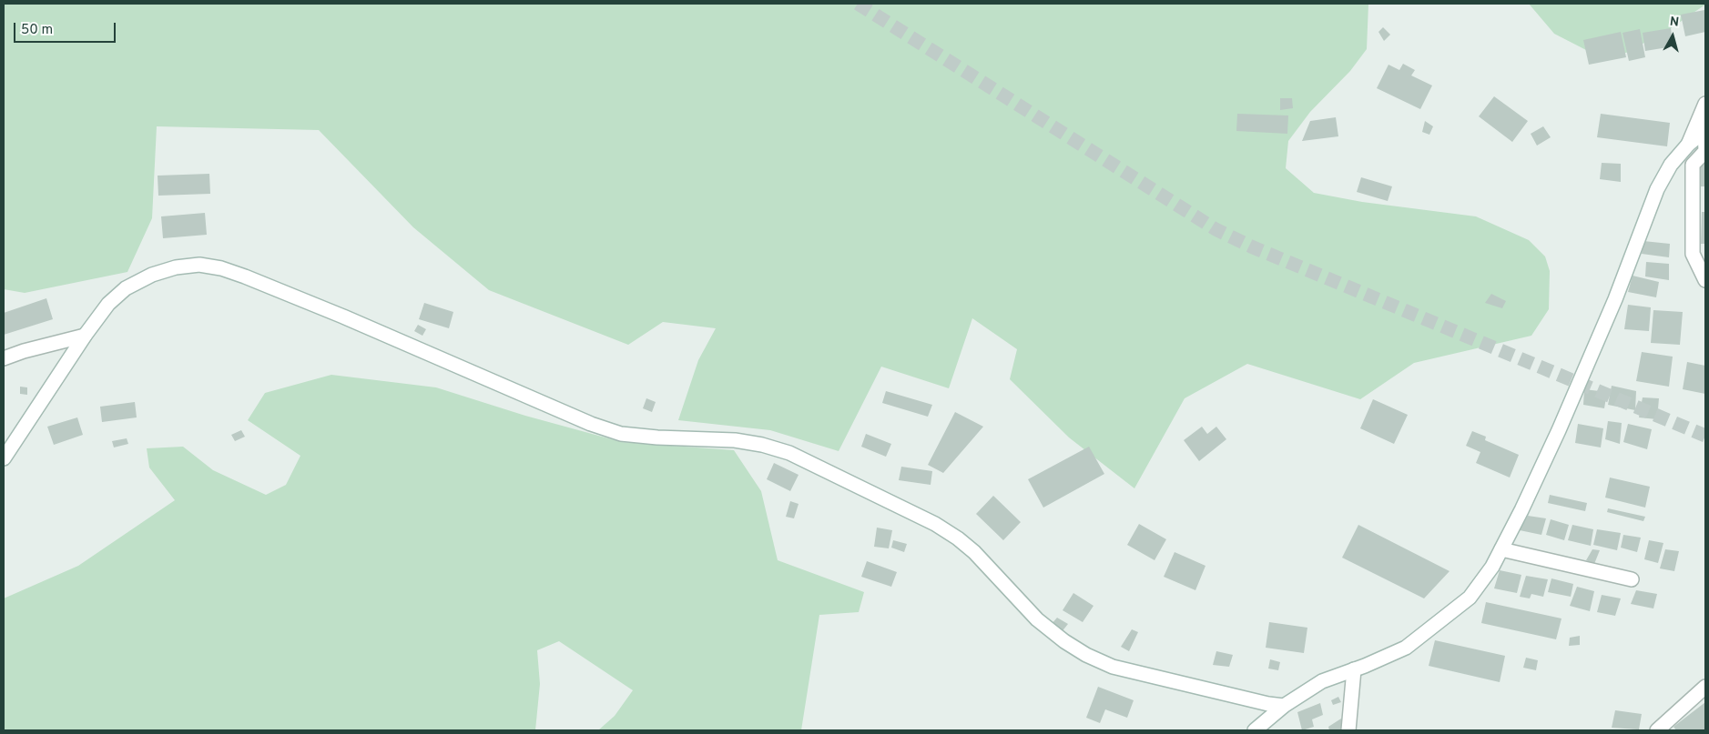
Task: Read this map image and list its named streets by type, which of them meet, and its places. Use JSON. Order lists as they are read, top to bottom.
{
  "scale_bar": "50 m",
  "north": "top"
}
